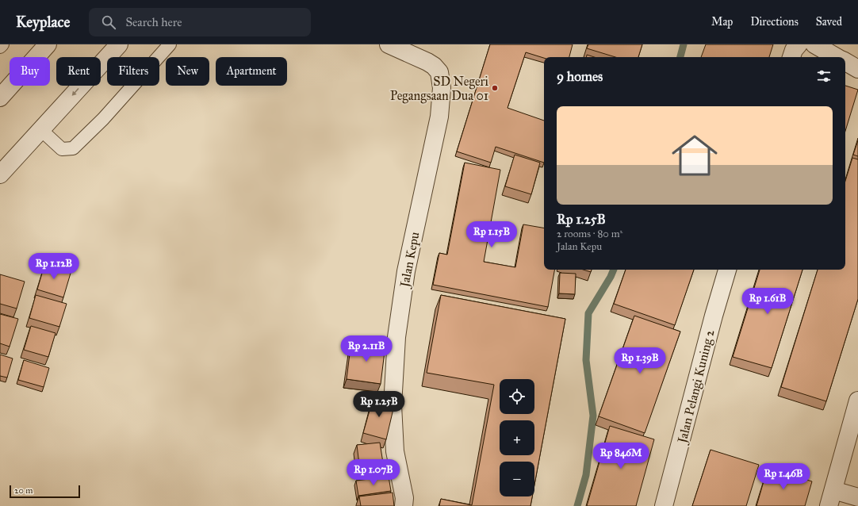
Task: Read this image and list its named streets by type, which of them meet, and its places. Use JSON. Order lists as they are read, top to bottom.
{
  "streets": {
    "street": ["Jalan Kepu", "Jalan Pelangi Kuning 2"]
  },
  "places": ["SD Negeri Pegangsaan Dua 01"],
  "scale_bar": "20 m",
  "page": {
    "header": "Keyplace",
    "search": "Search here",
    "nav": ["Map", "Directions", "Saved"],
    "chip": [
      "Buy",
      "Rent",
      "Filters",
      "New",
      "Apartment"
    ],
    "heading": "9 homes",
    "list": [
      {
        "name": "Rp 1.25B",
        "note": "2 rooms · 80 m² · Jalan Kepu"
      }
    ],
    "price": [
      "Rp 1.15B",
      "Rp 1.12B",
      "Rp 1.61B",
      "Rp 2.11B",
      "Rp 1.39B",
      "Rp 1.25B",
      "Rp 846M",
      "Rp 1.07B",
      "Rp 1.46B"
    ],
    "map_buttons": ["+", "−"],
    "scale": "20 m"
  }
}
